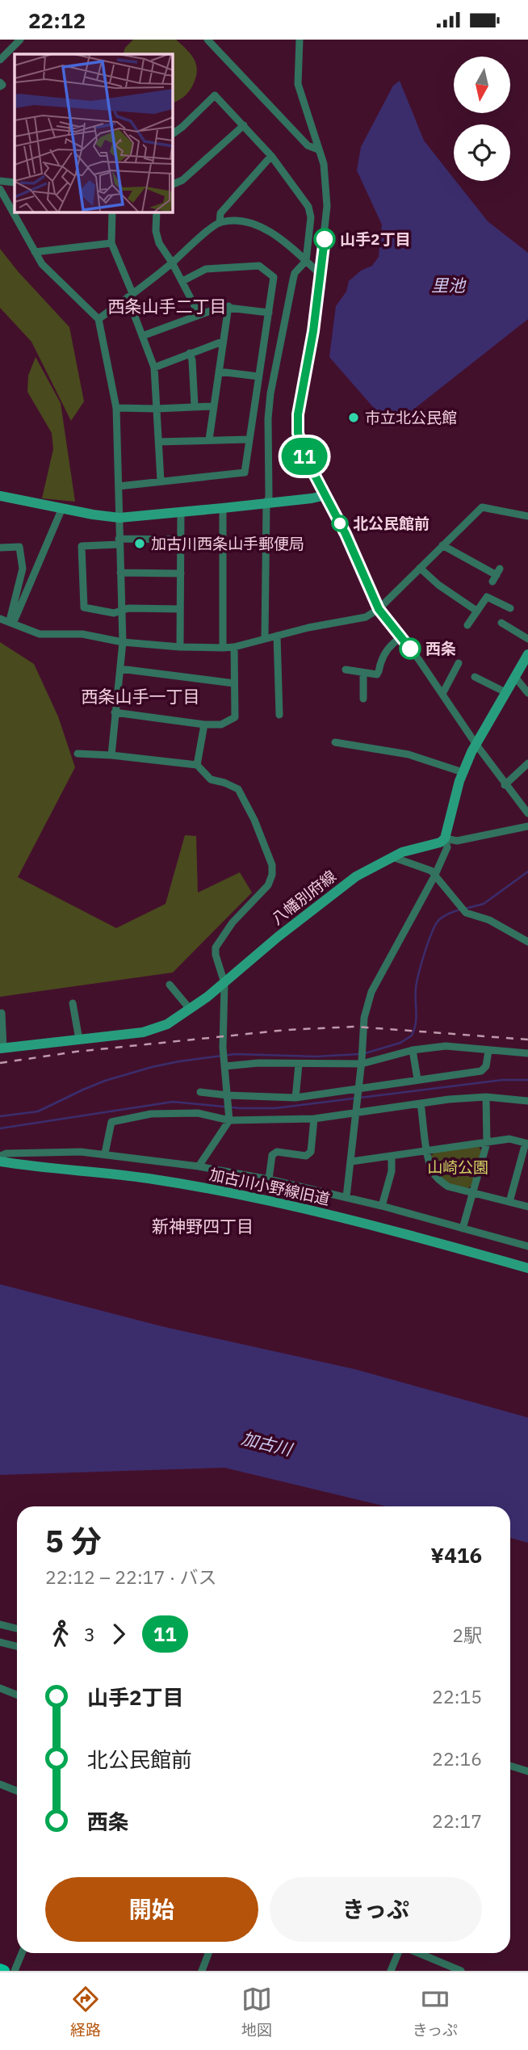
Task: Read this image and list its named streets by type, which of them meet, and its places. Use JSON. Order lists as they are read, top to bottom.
{
  "streets": {
    "street": ["八幡別府線", "加古川小野線旧道"]
  },
  "districts": ["西条山手二丁目", "西条山手一丁目", "新神野四丁目"],
  "water": ["里池", "加古川"],
  "parks": ["山崎公園"],
  "places": [
    "山手2丁目",
    "市立北公民館",
    "北公民館前",
    "加古川西条山手郵便局",
    "西条"
  ],
  "lines": ["bus line 11"],
  "north": "bottom",
  "page": {
    "status": "22:12",
    "on_map": "11",
    "heading": ["5 分", "22:12 – 22:17 · バス", "¥416"],
    "legs": ["3", "11", "2駅"],
    "list": [
      {
        "name": "山手2丁目",
        "value": "22:15"
      },
      {
        "name": "北公民館前",
        "value": "22:16"
      },
      {
        "name": "西条",
        "value": "22:17"
      }
    ],
    "buttons": ["開始", "きっぷ"],
    "tabs": ["経路", "地図", "きっぷ"]
  }
}
